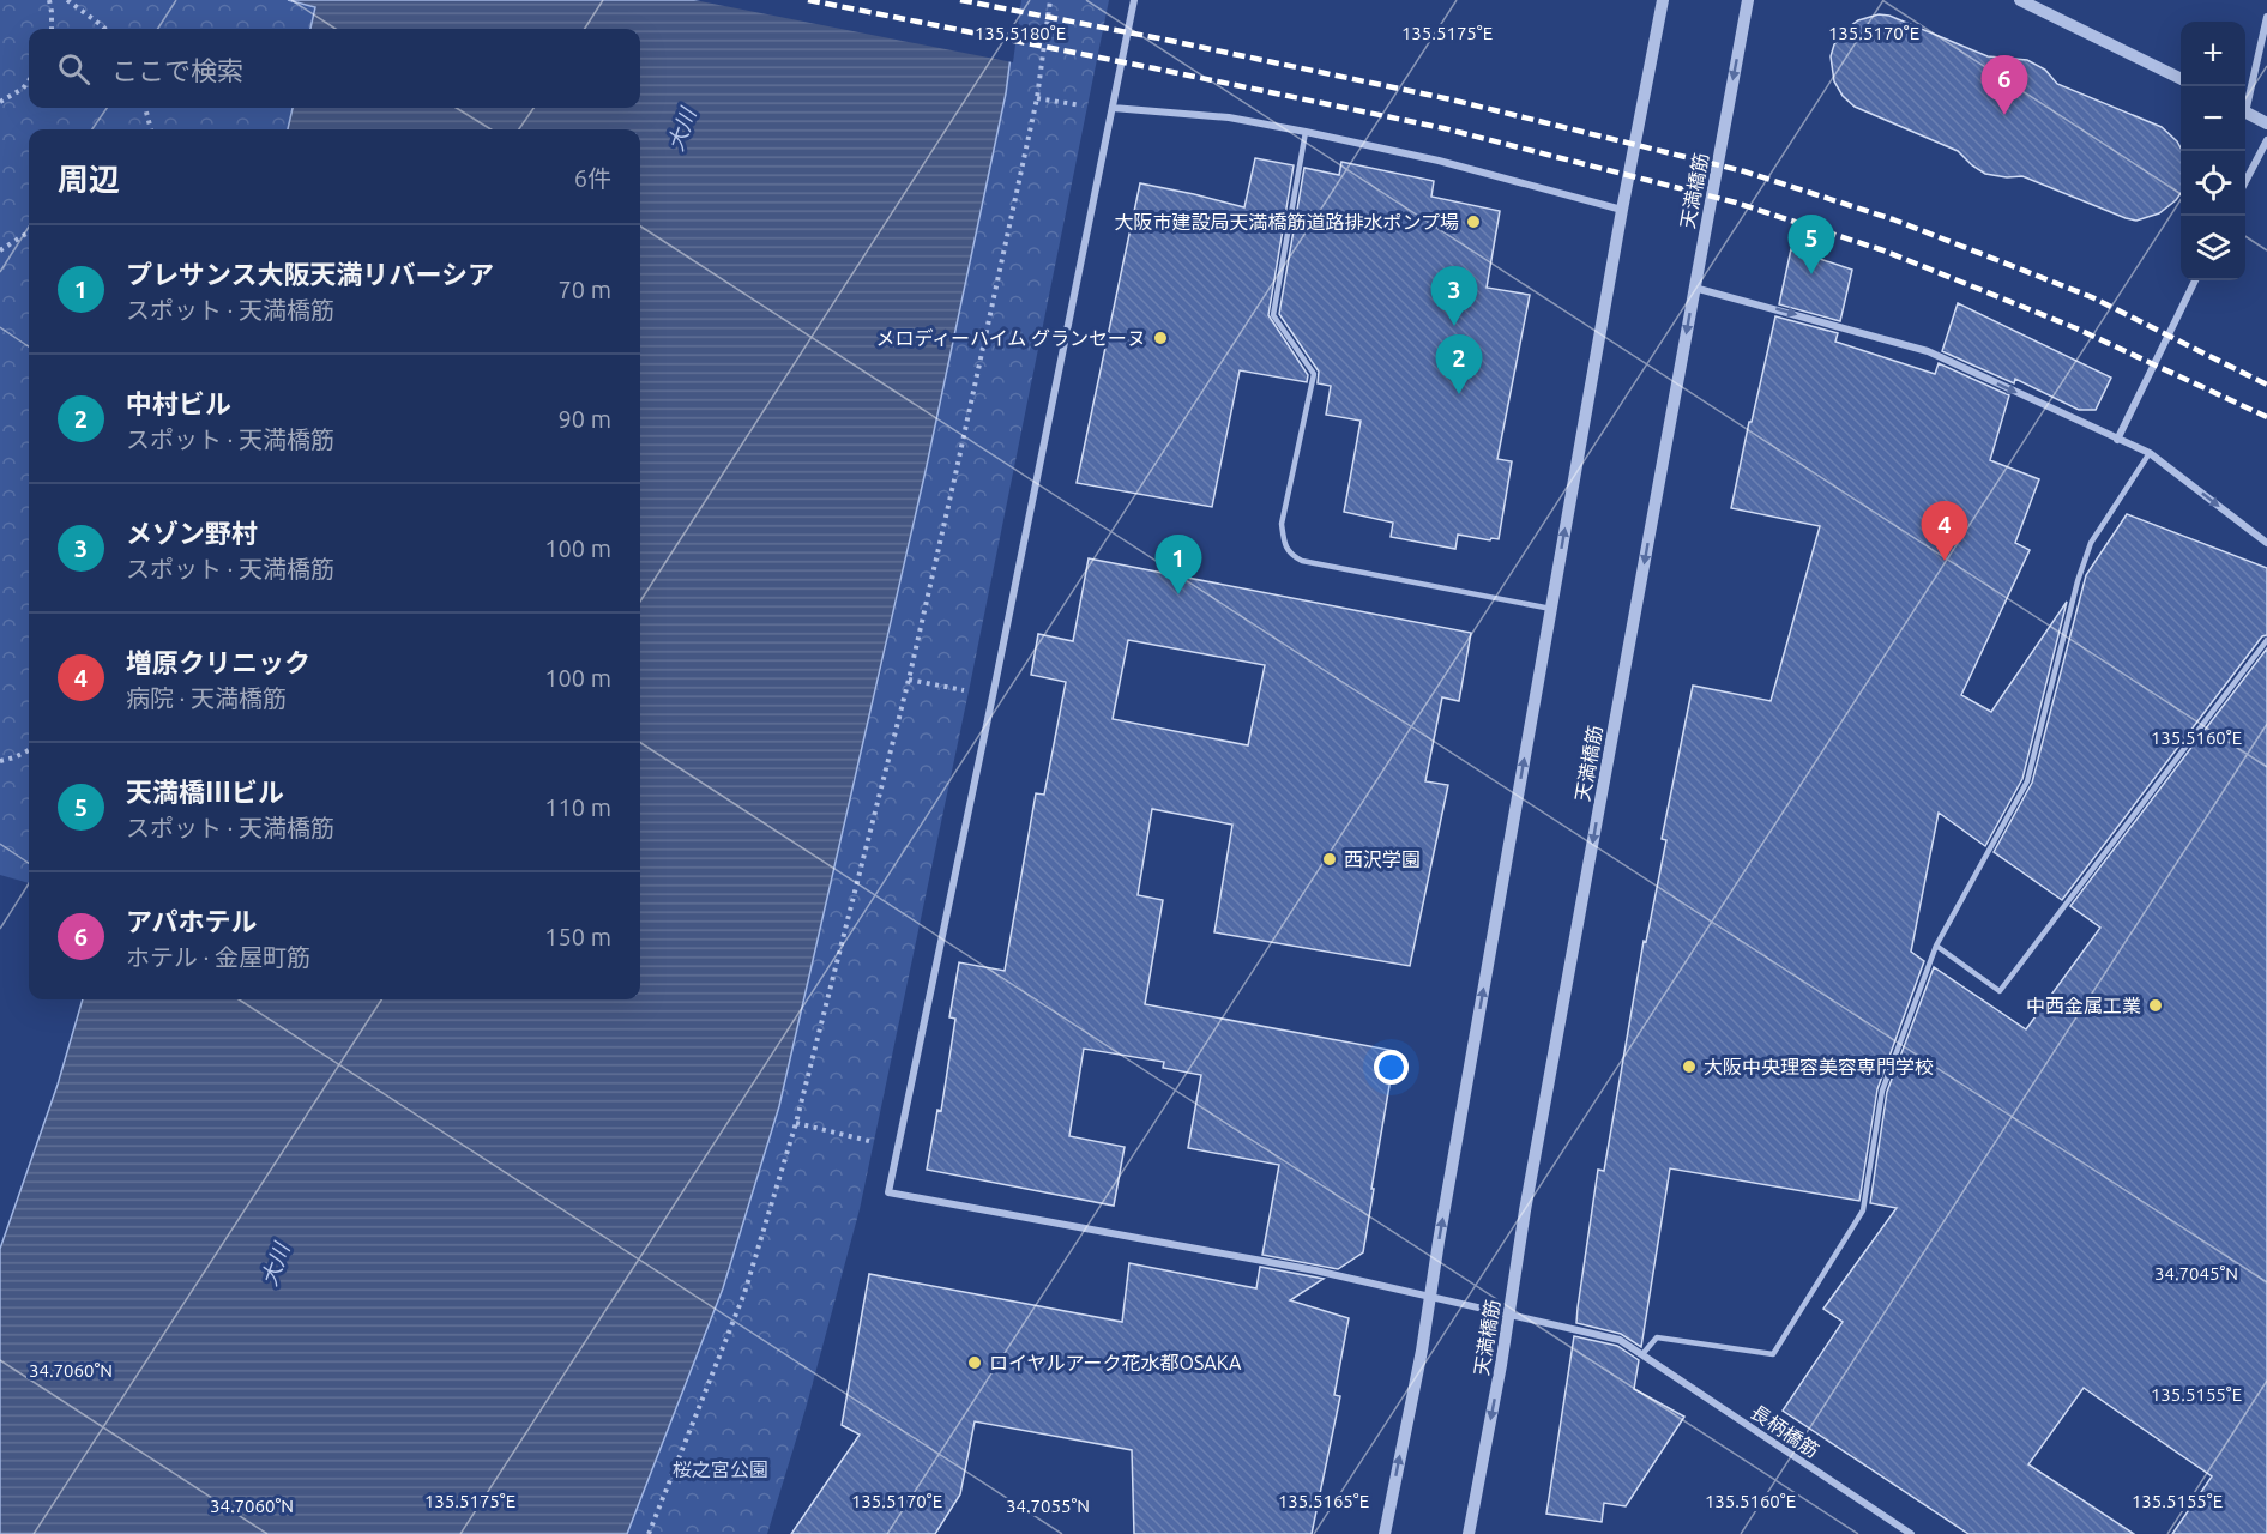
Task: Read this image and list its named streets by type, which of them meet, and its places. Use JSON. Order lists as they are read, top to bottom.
{
  "streets": {
    "street": ["天満橋筋", "長柄橋筋"]
  },
  "crossings": [
    ["天満橋筋", "長柄橋筋"]
  ],
  "water": ["大川"],
  "parks": ["桜之宮公園"],
  "places": [
    "大阪市建設局天満橋筋道路排水ポンプ場",
    "メロディーハイム グランセーヌ",
    "西沢学園",
    "中西金属工業",
    "大阪中央理容美容専門学校",
    "ロイヤルアーク花水都OSAKA"
  ],
  "page": {
    "map_buttons": ["+", "−"],
    "search": "ここで検索",
    "pins": [
      "6",
      "5",
      "3",
      "2",
      "4",
      "1"
    ],
    "heading": ["周辺", "6件"],
    "list": [
      {
        "mark": "1",
        "name": "プレサンス大阪天満リバーシア",
        "note": "スポット · 天満橋筋",
        "value": "70 m"
      },
      {
        "mark": "2",
        "name": "中村ビル",
        "note": "スポット · 天満橋筋",
        "value": "90 m"
      },
      {
        "mark": "3",
        "name": "メゾン野村",
        "note": "スポット · 天満橋筋",
        "value": "100 m"
      },
      {
        "mark": "4",
        "name": "増原クリニック",
        "note": "病院 · 天満橋筋",
        "value": "100 m"
      },
      {
        "mark": "5",
        "name": "天満橋Ⅲビル",
        "note": "スポット · 天満橋筋",
        "value": "110 m"
      },
      {
        "mark": "6",
        "name": "アパホテル",
        "note": "ホテル · 金屋町筋",
        "value": "150 m"
      }
    ]
  },
  "coordinates": [
    "135.5180°E",
    "135.5175°E",
    "135.5170°E",
    "135.5160°E",
    "34.7045°N",
    "34.7060°N",
    "135.5155°E",
    "135.5165°E",
    "34.7055°N"
  ]
}
